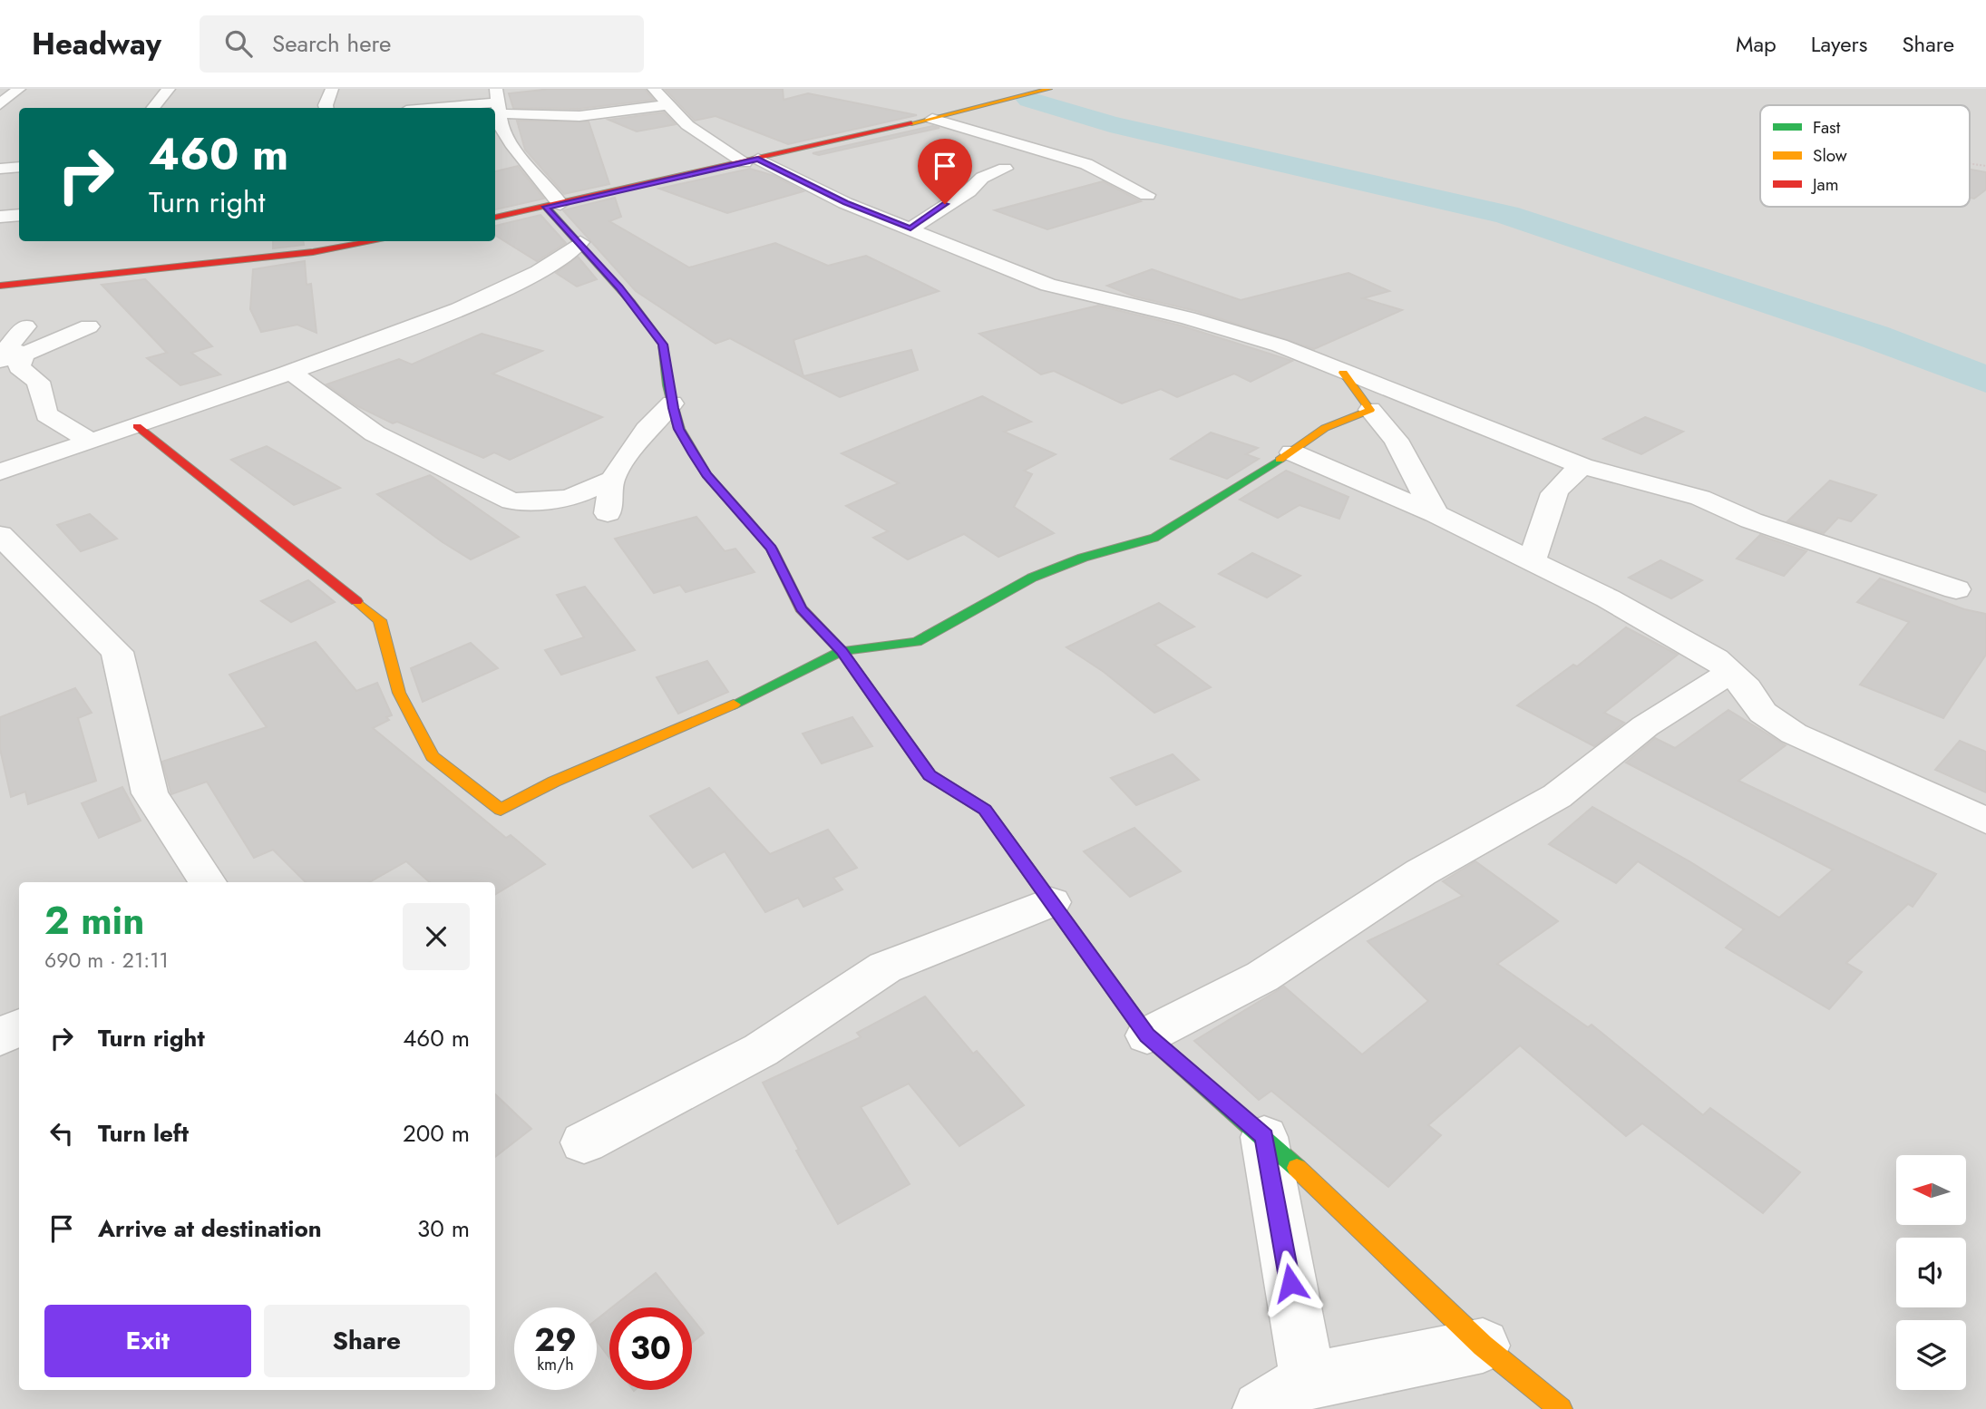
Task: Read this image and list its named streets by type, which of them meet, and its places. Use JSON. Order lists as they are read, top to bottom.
{
  "legend": ["Fast", "Slow", "Jam"],
  "north": "left",
  "page": {
    "header": "Headway",
    "search": "Search here",
    "nav": ["Map", "Layers", "Share"],
    "turn": ["460 m", "Turn right"],
    "heading": ["2 min", "690 m · 21:11"],
    "list": [
      {
        "name": "Turn right",
        "value": "460 m"
      },
      {
        "name": "Turn left",
        "value": "200 m"
      },
      {
        "name": "Arrive at destination",
        "value": "30 m"
      }
    ],
    "buttons": ["Exit", "Share"],
    "speed": "29 km/h",
    "limit": "30"
  }
}
